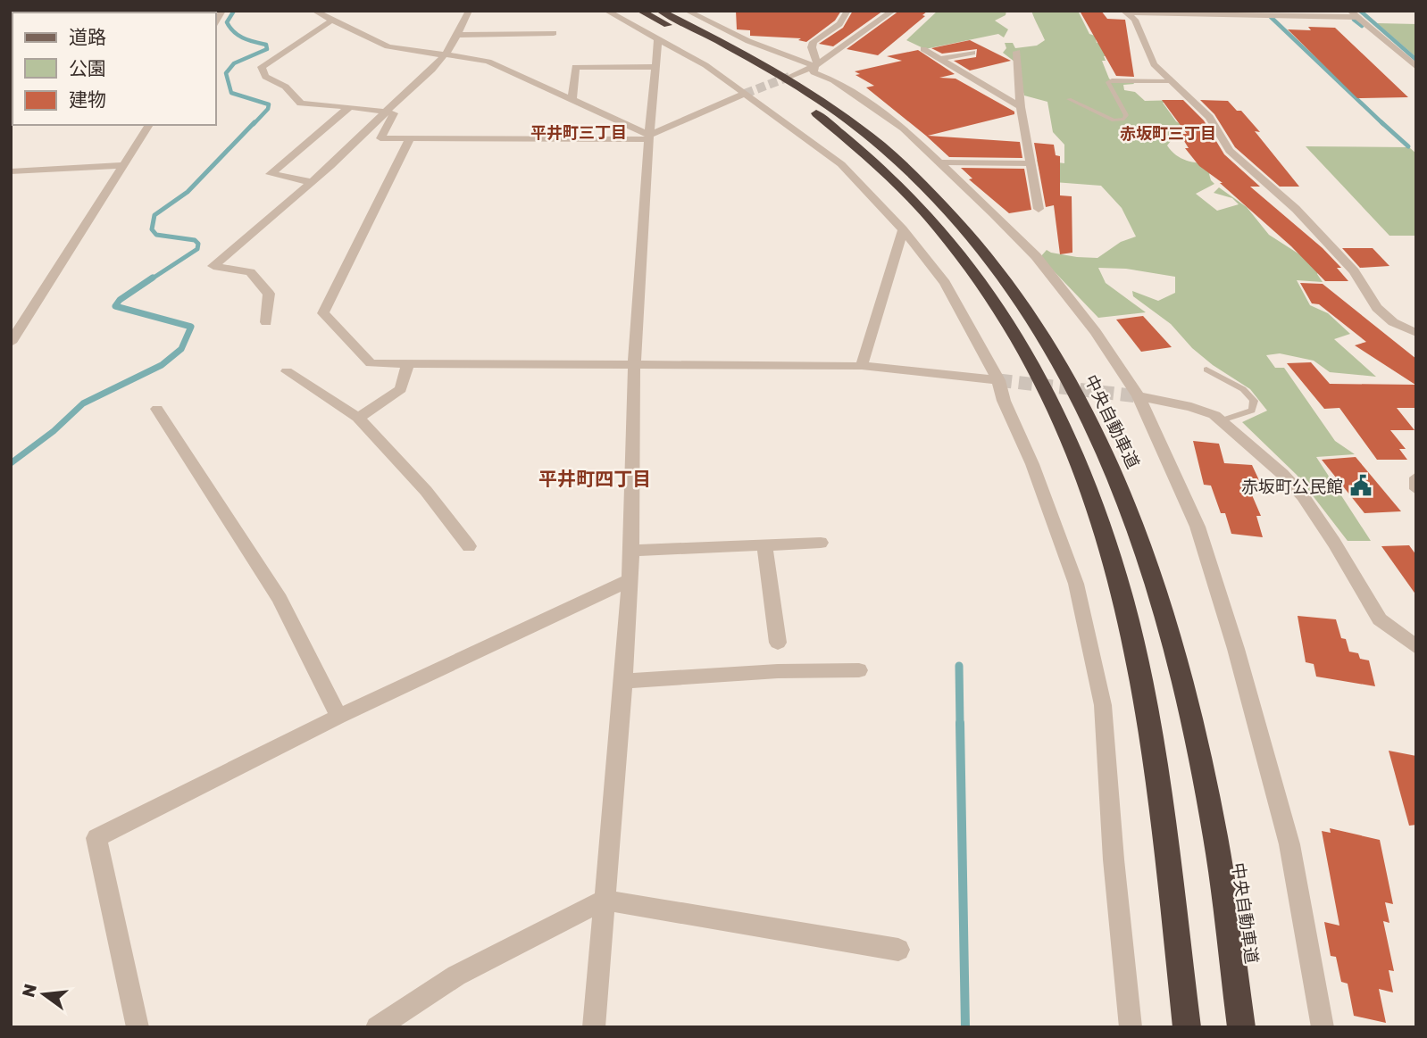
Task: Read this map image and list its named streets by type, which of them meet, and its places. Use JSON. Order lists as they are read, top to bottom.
{
  "streets": {
    "highway": ["中央自動車道"]
  },
  "districts": ["平井町三丁目", "赤坂町三丁目", "平井町四丁目"],
  "places": {
    "public building": ["赤坂町公民館"]
  },
  "legend": ["道路", "公園", "建物"],
  "north": "left"
}
